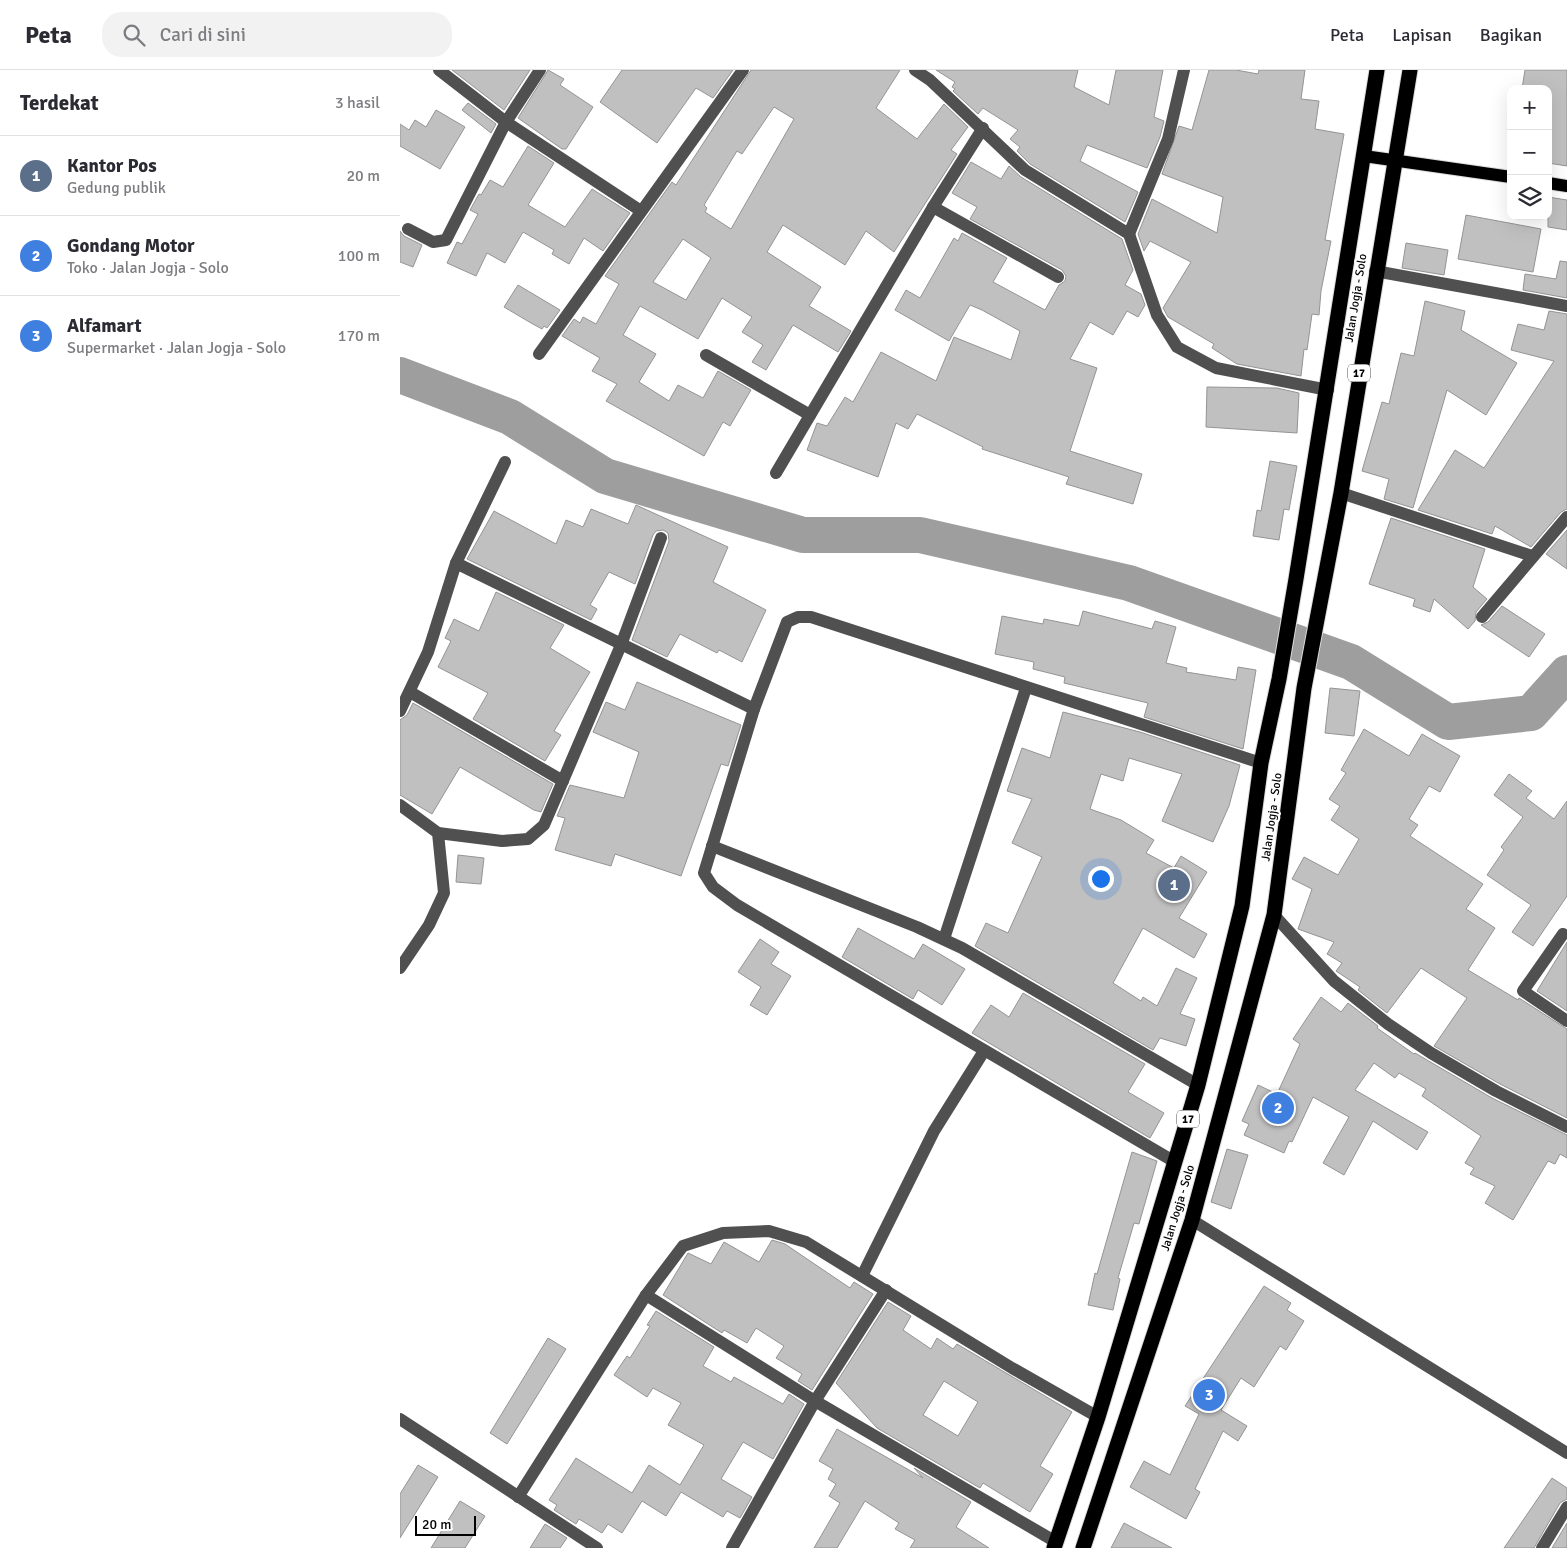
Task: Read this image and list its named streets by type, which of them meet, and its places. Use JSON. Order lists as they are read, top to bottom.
{
  "streets": {
    "highway": ["Jalan Jogja - Solo", "17"]
  },
  "scale_bar": "20 m",
  "page": {
    "header": "Peta",
    "search": "Cari di sini",
    "nav": ["Peta", "Lapisan", "Bagikan"],
    "heading": ["Terdekat", "3 hasil"],
    "map_buttons": ["+", "−"],
    "list": [
      {
        "mark": "1",
        "name": "Kantor Pos",
        "note": "Gedung publik",
        "value": "20 m"
      },
      {
        "mark": "2",
        "name": "Gondang Motor",
        "note": "Toko · Jalan Jogja - Solo",
        "value": "100 m"
      },
      {
        "mark": "3",
        "name": "Alfamart",
        "note": "Supermarket · Jalan Jogja - Solo",
        "value": "170 m"
      }
    ],
    "pins": ["1", "2", "3"],
    "scale": "20 m"
  }
}
